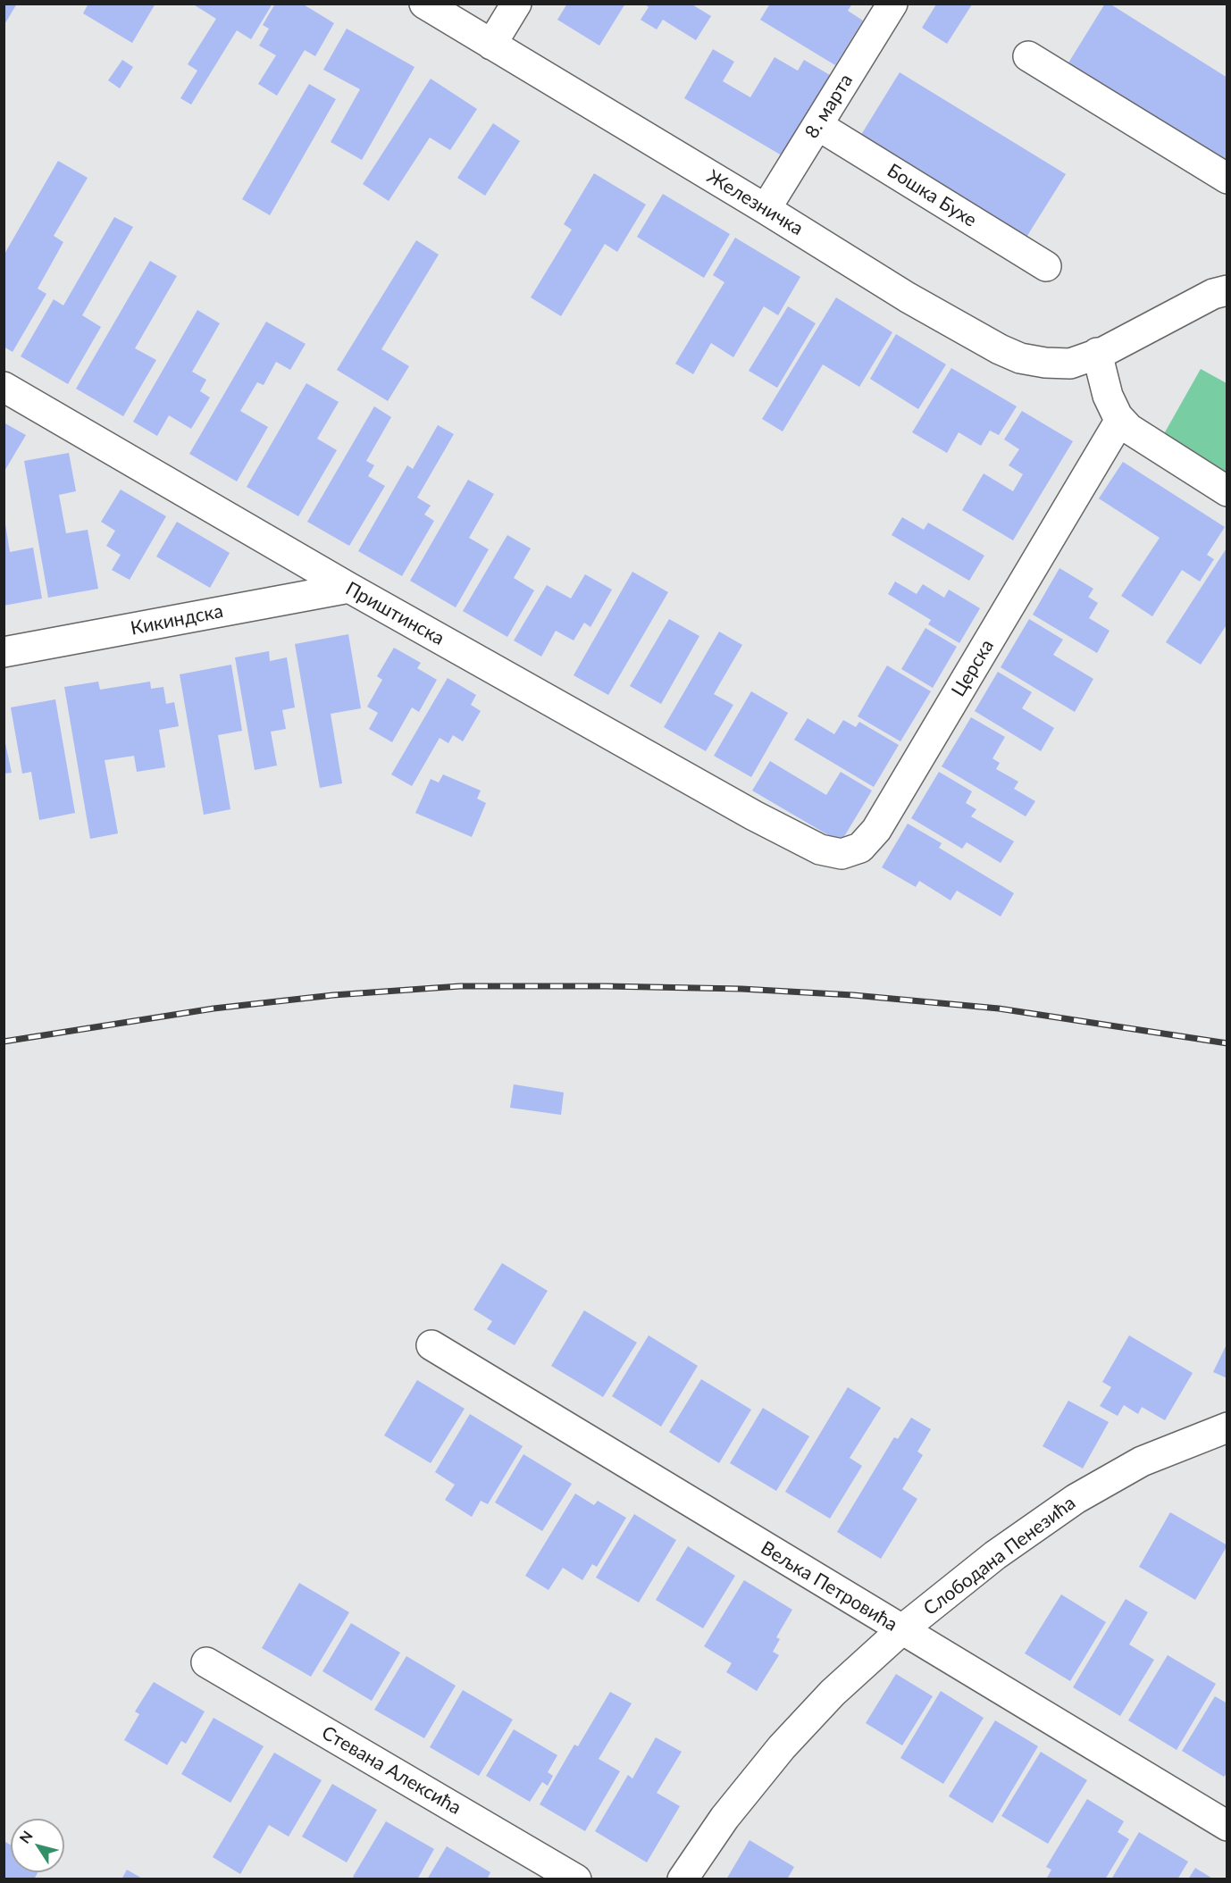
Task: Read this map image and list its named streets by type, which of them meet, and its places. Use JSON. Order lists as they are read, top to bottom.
{
  "streets": {
    "street": [
      "8. марта",
      "Бошка Бухе",
      "Железничка",
      "Приштинска",
      "Кикиндска",
      "Церска",
      "Слободана Пенезића",
      "Вељка Петровића",
      "Стевана Алексића"
    ]
  },
  "crossings": [
    ["8. марта", "Бошка Бухе"],
    ["8. марта", "Железничка"],
    ["Приштинска", "Кикиндска"],
    ["Приштинска", "Церска"],
    ["Слободана Пенезића", "Вељка Петровића"]
  ],
  "north": "top left"
}
